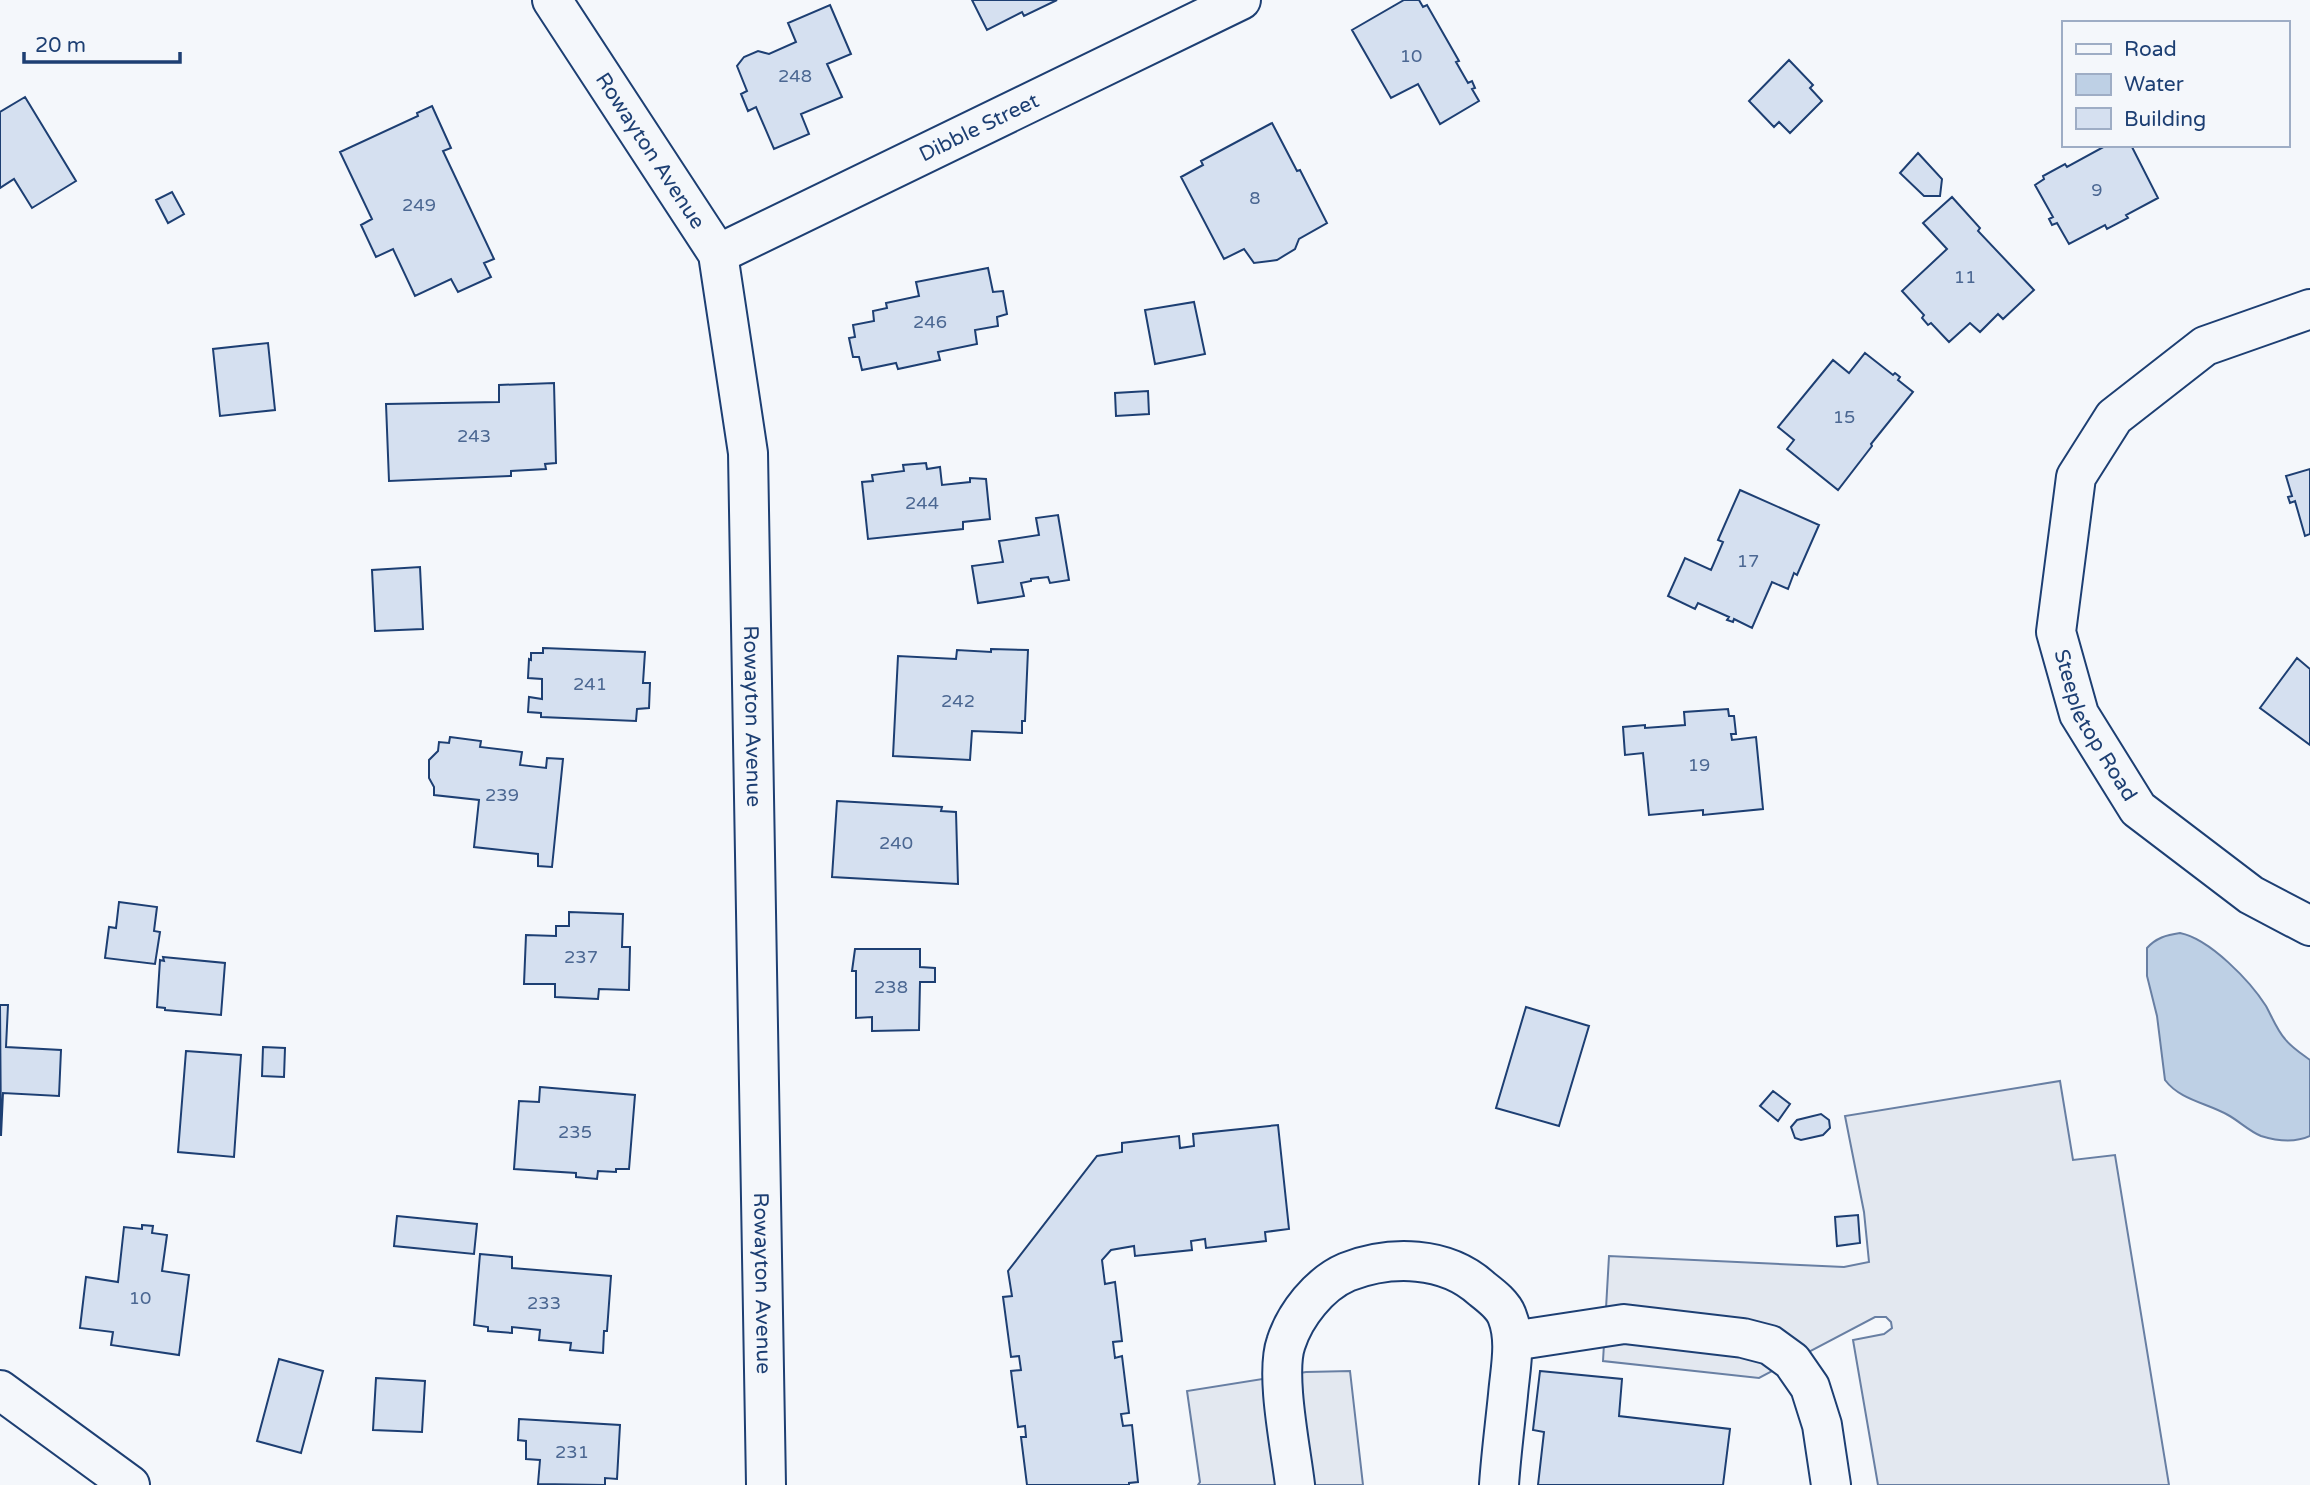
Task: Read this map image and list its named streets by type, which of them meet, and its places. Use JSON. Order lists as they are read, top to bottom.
{
  "streets": {
    "street": ["Dibble Street", "Rowayton Avenue", "Steepletop Road"]
  },
  "crossings": [
    ["Dibble Street", "Rowayton Avenue"]
  ],
  "house_numbers": [
    "10",
    "248",
    "9",
    "8",
    "249",
    "11",
    "246",
    "15",
    "243",
    "244",
    "17",
    "241",
    "242",
    "19",
    "239",
    "240",
    "237",
    "238",
    "235",
    "10",
    "233",
    "231"
  ],
  "legend": ["Road", "Water", "Building"],
  "scale_bar": "20 m"
}
